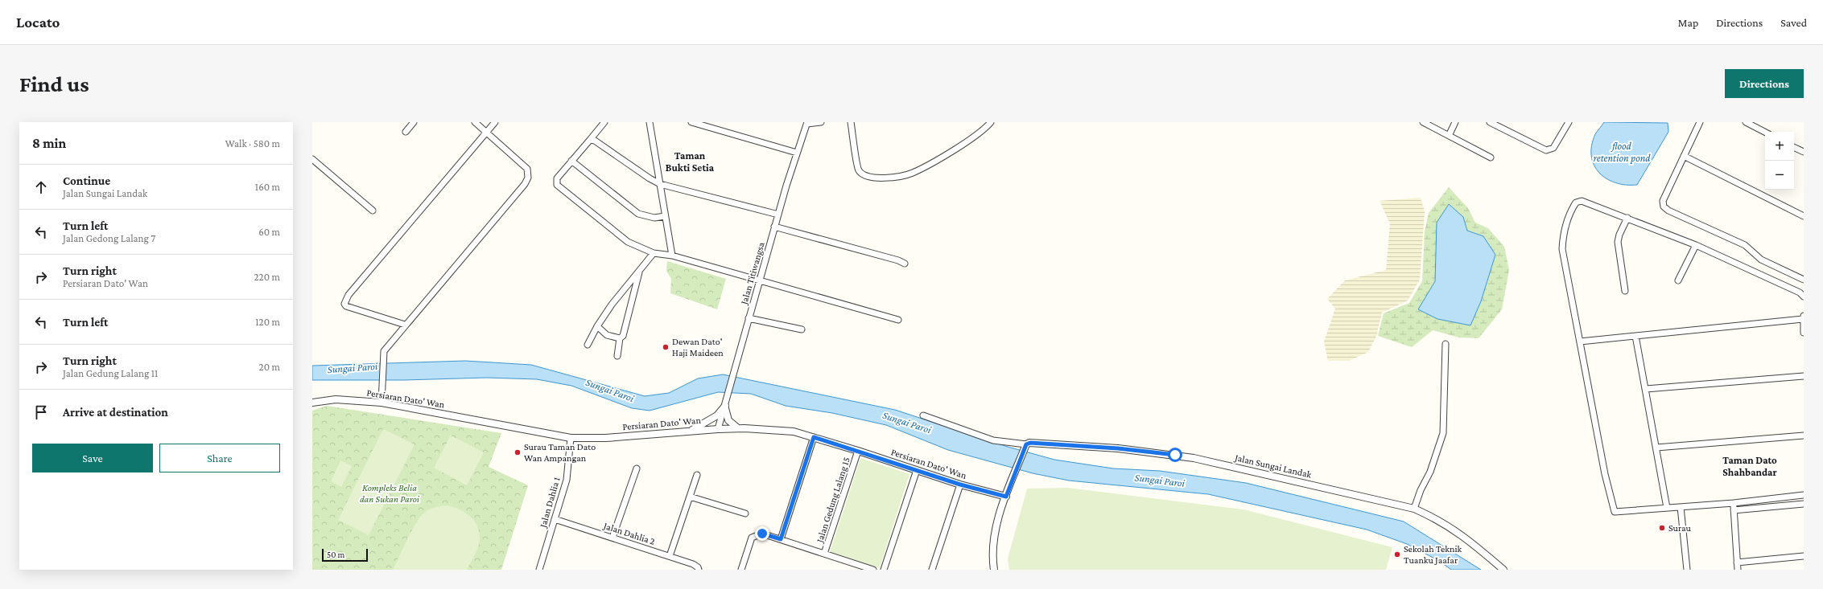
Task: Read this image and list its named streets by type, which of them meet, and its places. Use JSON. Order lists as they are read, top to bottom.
{
  "streets": {
    "street": [
      "Jalan Titiwangsa",
      "Persiaran Dato' Wan",
      "Jalan Sungai Landak",
      "Jalan Gedung Lalang 15",
      "Jalan Dahlia 1",
      "Jalan Dahlia 2"
    ]
  },
  "crossings": [
    ["Jalan Titiwangsa", "Persiaran Dato' Wan"],
    ["Persiaran Dato' Wan", "Jalan Gedung Lalang 15"],
    ["Persiaran Dato' Wan", "Jalan Dahlia 1"],
    ["Jalan Dahlia 1", "Jalan Dahlia 2"]
  ],
  "districts": ["Taman Bukti Setia", "Taman Dato Shahbandar"],
  "water": ["flood retention pond", "Sungai Paroi"],
  "parks": ["Kompleks Belia dan Sukan Paroi"],
  "places": [
    "Dewan Dato' Haji Maideen",
    "Surau Taman Dato Wan Ampangan",
    "Surau",
    "Sekolah Teknik Tuanku Jaafar"
  ],
  "scale_bar": "50 m",
  "page": {
    "header": "Locato",
    "nav": ["Map", "Directions", "Saved"],
    "buttons": [
      "Directions",
      ["Save", "Share"]
    ],
    "title": "Find us",
    "heading": ["8 min", "Walk · 580 m"],
    "map_buttons": ["+", "−"],
    "list": [
      ["Continue", "Jalan Sungai Landak", "160 m"],
      ["Turn left", "Jalan Gedong Lalang 7", "60 m"],
      ["Turn right", "Persiaran Dato' Wan", "220 m"],
      ["Turn left", "120 m"],
      ["Turn right", "Jalan Gedung Lalang 11", "20 m"],
      "Arrive at destination"
    ],
    "scale": "50 m"
  }
}
